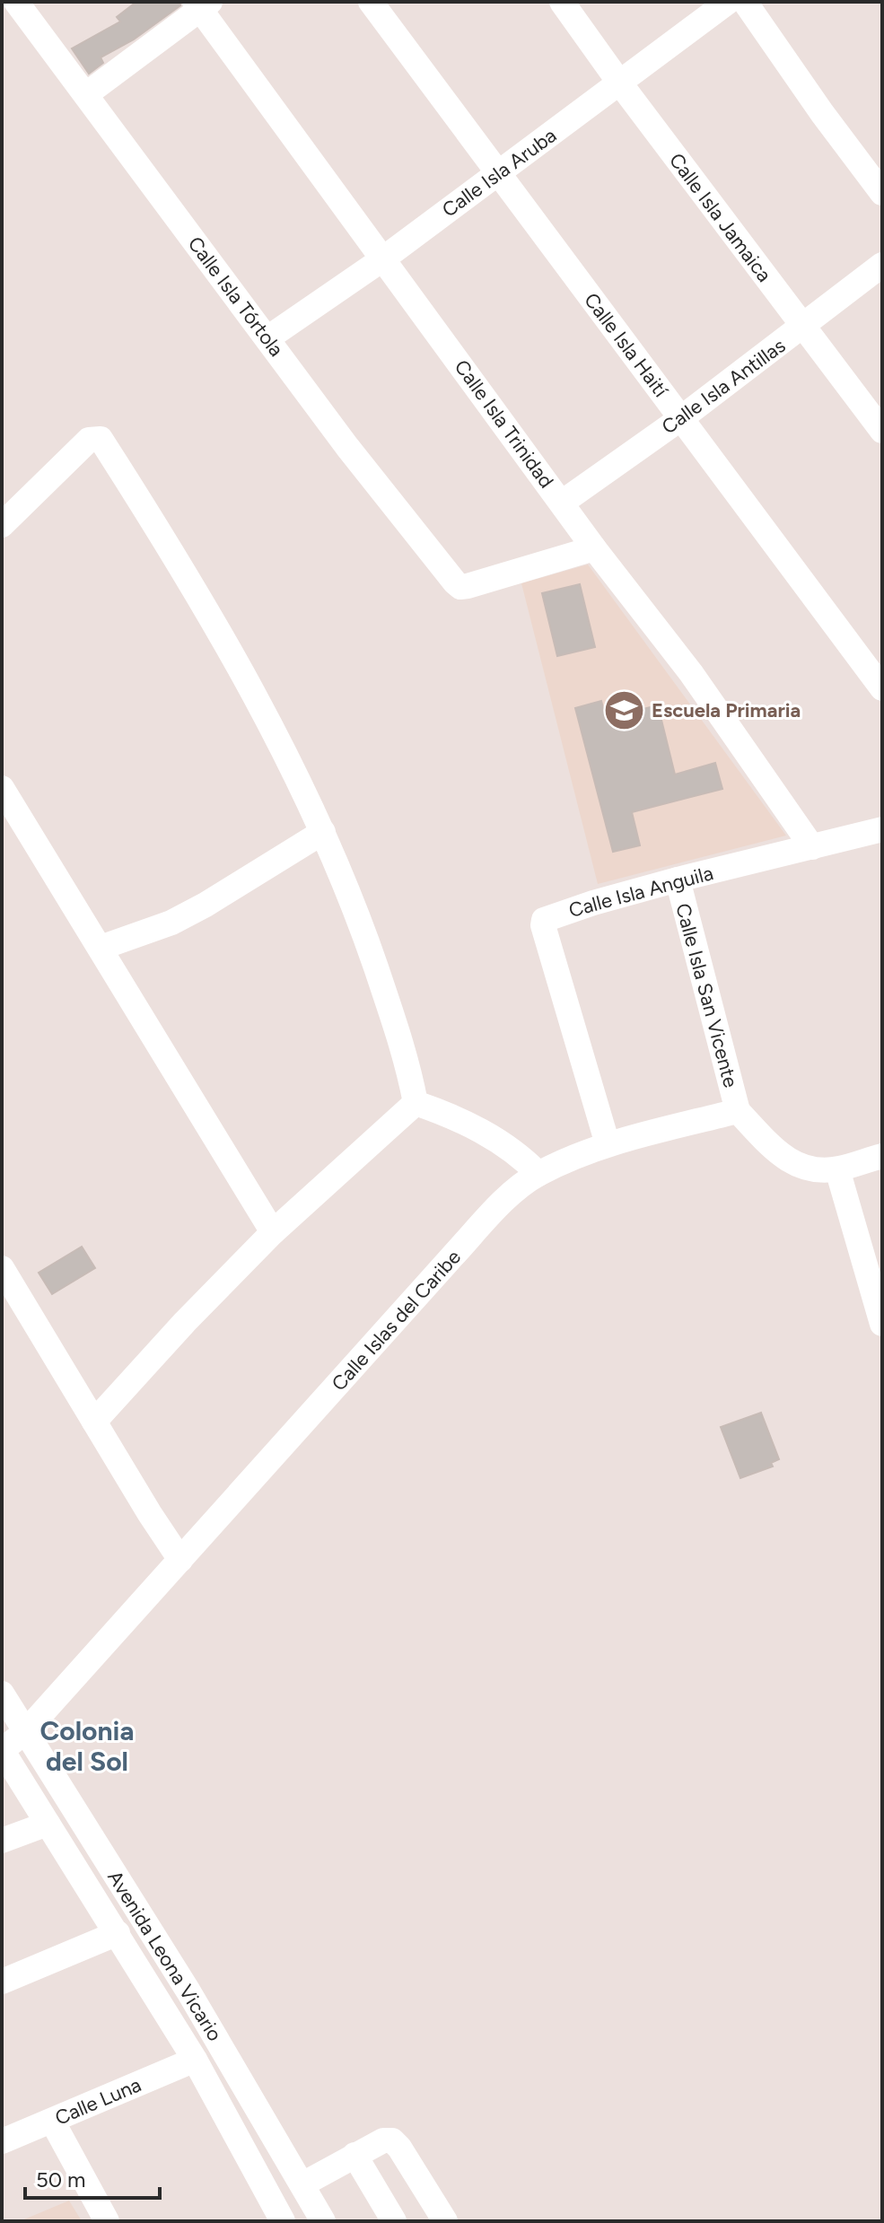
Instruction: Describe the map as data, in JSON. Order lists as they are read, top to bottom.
{
  "streets": {
    "street": [
      "Calle Isla Aruba",
      "Calle Isla Jamaica",
      "Calle Isla Tórtola",
      "Calle Isla Haití",
      "Calle Isla Antillas",
      "Calle Isla Trinidad",
      "Calle Isla Anguila",
      "Calle Isla San Vicente",
      "Calle Islas del Caribe",
      "Avenida Leona Vicario",
      "Calle Luna"
    ]
  },
  "crossings": [
    ["Calle Isla Aruba", "Calle Isla Jamaica"],
    ["Calle Isla Aruba", "Calle Isla Tórtola"],
    ["Calle Isla Aruba", "Calle Isla Haití"],
    ["Calle Isla Aruba", "Calle Isla Trinidad"],
    ["Calle Isla Jamaica", "Calle Isla Antillas"],
    ["Calle Isla Tórtola", "Calle Isla Trinidad"],
    ["Calle Isla Haití", "Calle Isla Antillas"],
    ["Calle Isla Antillas", "Calle Isla Trinidad"],
    ["Calle Isla Trinidad", "Calle Isla Anguila"],
    ["Calle Isla Anguila", "Calle Isla San Vicente"],
    ["Calle Isla Anguila", "Calle Islas del Caribe"],
    ["Calle Isla San Vicente", "Calle Islas del Caribe"],
    ["Calle Islas del Caribe", "Avenida Leona Vicario"],
    ["Avenida Leona Vicario", "Calle Luna"]
  ],
  "districts": ["Colonia del Sol"],
  "places": {
    "school or university": ["Escuela Primaria"]
  },
  "scale_bar": "50 m"
}
